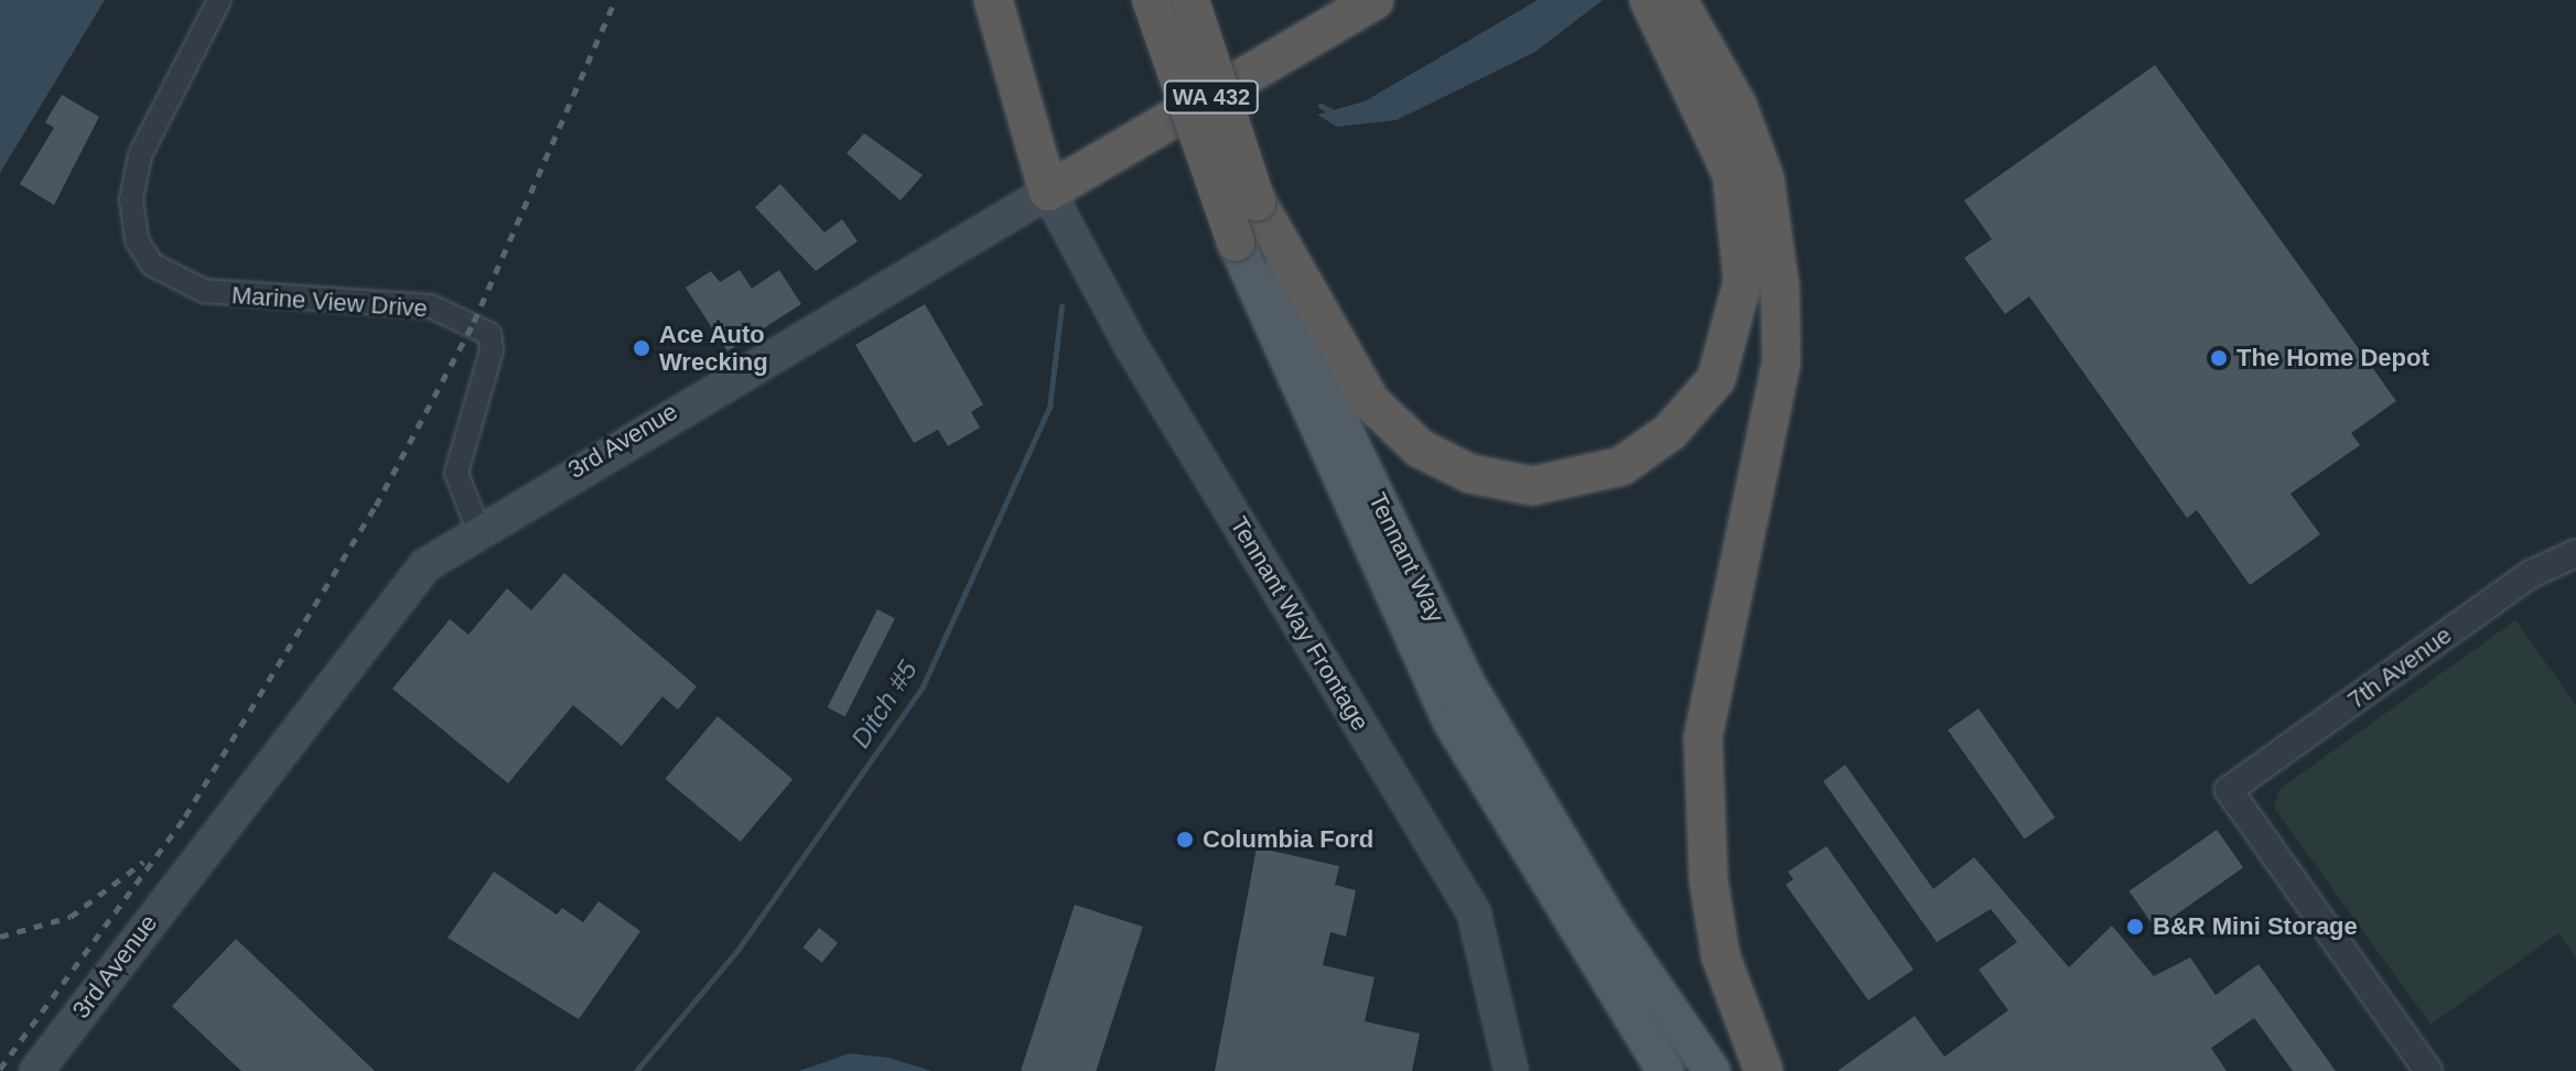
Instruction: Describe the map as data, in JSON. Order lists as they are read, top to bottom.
{
  "streets": {
    "highway": ["WA 432", "3rd Avenue", "Tennant Way"],
    "main road": ["Tennant Way Frontage"],
    "street": ["Marine View Drive", "7th Avenue"]
  },
  "crossings": [
    ["Marine View Drive", "3rd Avenue"],
    ["3rd Avenue", "Tennant Way Frontage"]
  ],
  "water": ["Ditch #5"],
  "places": [
    "Ace Auto Wrecking",
    "The Home Depot",
    "Columbia Ford",
    "B&R Mini Storage"
  ]
}
